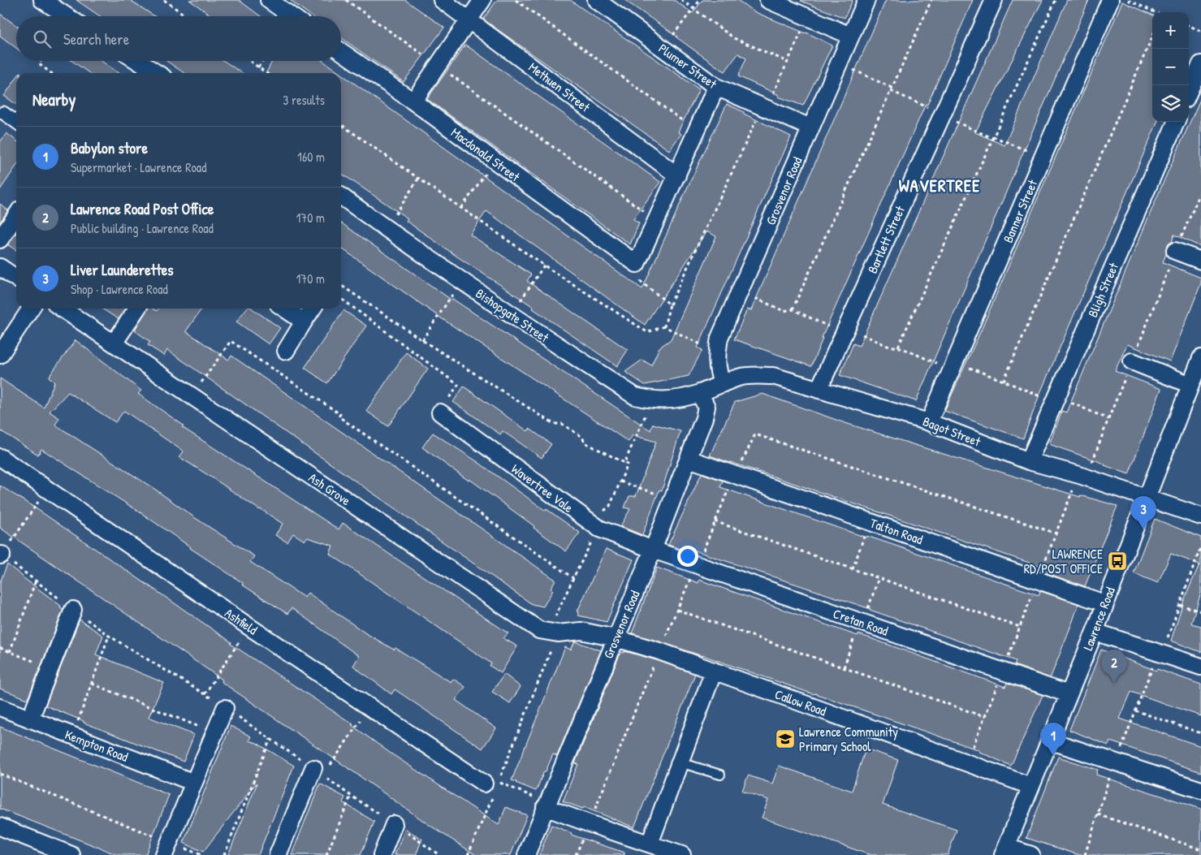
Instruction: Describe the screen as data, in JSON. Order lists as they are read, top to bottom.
{
  "streets": {
    "street": [
      "Plumer Street",
      "Methuen Street",
      "Macdonald Street",
      "Grosvenor Road",
      "Banner Street",
      "Bartlett Street",
      "Bligh Street",
      "Bishopgate Street",
      "Bagot Street",
      "Wavertree Vale",
      "Ash Grove",
      "Talton Road",
      "Lawrence Road",
      "Ashfield",
      "Cretan Road",
      "Callow Road",
      "Kempton Road"
    ]
  },
  "crossings": [
    ["Plumer Street", "Grosvenor Road"],
    ["Grosvenor Road", "Bishopgate Street"],
    ["Grosvenor Road", "Bagot Street"],
    ["Grosvenor Road", "Wavertree Vale"],
    ["Grosvenor Road", "Ash Grove"],
    ["Grosvenor Road", "Talton Road"],
    ["Grosvenor Road", "Cretan Road"],
    ["Grosvenor Road", "Callow Road"],
    ["Banner Street", "Bagot Street"],
    ["Bartlett Street", "Bagot Street"],
    ["Bligh Street", "Bagot Street"],
    ["Bishopgate Street", "Bagot Street"],
    ["Bagot Street", "Lawrence Road"],
    ["Wavertree Vale", "Cretan Road"],
    ["Ash Grove", "Callow Road"],
    ["Talton Road", "Lawrence Road"],
    ["Lawrence Road", "Cretan Road"],
    ["Lawrence Road", "Callow Road"]
  ],
  "districts": ["WAVERTREE"],
  "places": {
    "bus stop": ["LAWRENCE RD/POST OFFICE"],
    "school or university": ["Lawrence Community Primary School"]
  },
  "page": {
    "map_buttons": ["+", "−"],
    "search": "Search here",
    "heading": ["Nearby", "3 results"],
    "list": [
      {
        "mark": "1",
        "name": "Babylon store",
        "note": "Supermarket · Lawrence Road",
        "value": "160 m"
      },
      {
        "mark": "2",
        "name": "Lawrence Road Post Office",
        "note": "Public building · Lawrence Road",
        "value": "170 m"
      },
      {
        "mark": "3",
        "name": "Liver Launderettes",
        "note": "Shop · Lawrence Road",
        "value": "170 m"
      }
    ],
    "pins": ["3", "2", "1"]
  }
}
